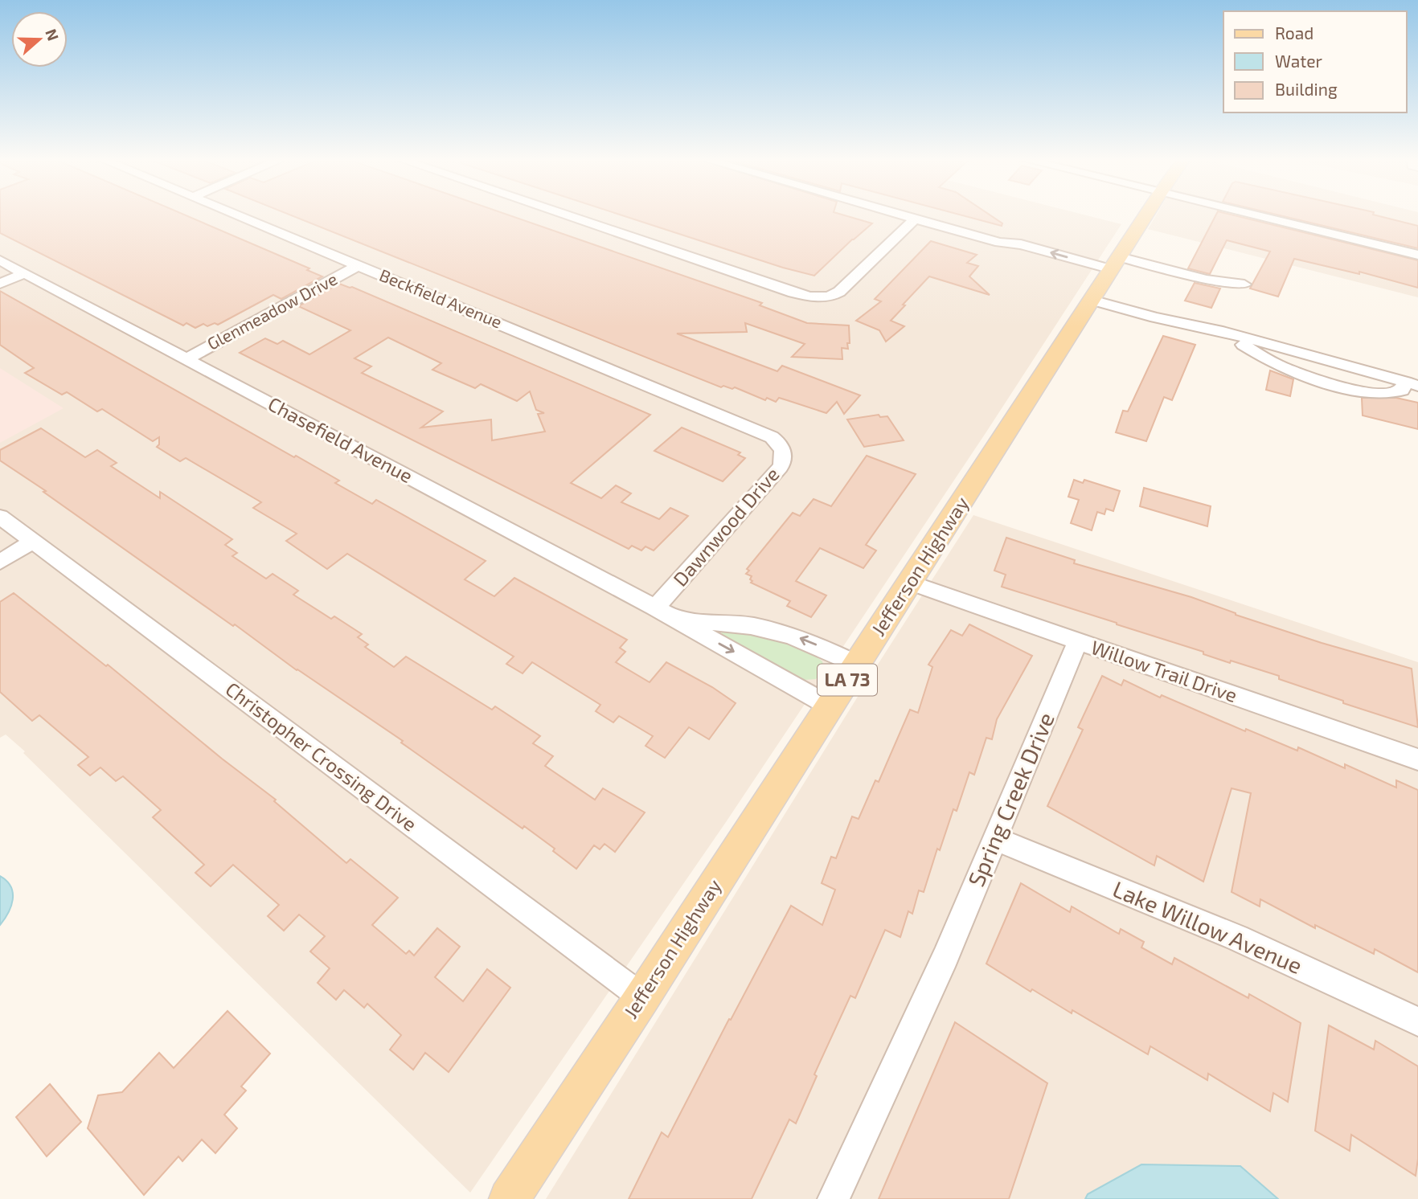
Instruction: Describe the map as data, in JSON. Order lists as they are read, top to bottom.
{
  "streets": {
    "main road": ["Jefferson Highway", "LA 73"],
    "street": [
      "Beckfield Avenue",
      "Glenmeadow Drive",
      "Chasefield Avenue",
      "Dawnwood Drive",
      "Willow Trail Drive",
      "Christopher Crossing Drive",
      "Spring Creek Drive",
      "Lake Willow Avenue"
    ]
  },
  "crossings": [
    ["Beckfield Avenue", "Glenmeadow Drive"],
    ["Beckfield Avenue", "Dawnwood Drive"],
    ["Glenmeadow Drive", "Chasefield Avenue"],
    ["Chasefield Avenue", "Dawnwood Drive"],
    ["Chasefield Avenue", "Jefferson Highway"],
    ["Jefferson Highway", "Willow Trail Drive"],
    ["Jefferson Highway", "Christopher Crossing Drive"],
    ["Willow Trail Drive", "Spring Creek Drive"],
    ["Spring Creek Drive", "Lake Willow Avenue"]
  ],
  "legend": ["Road", "Water", "Building"],
  "north": "right"
}
